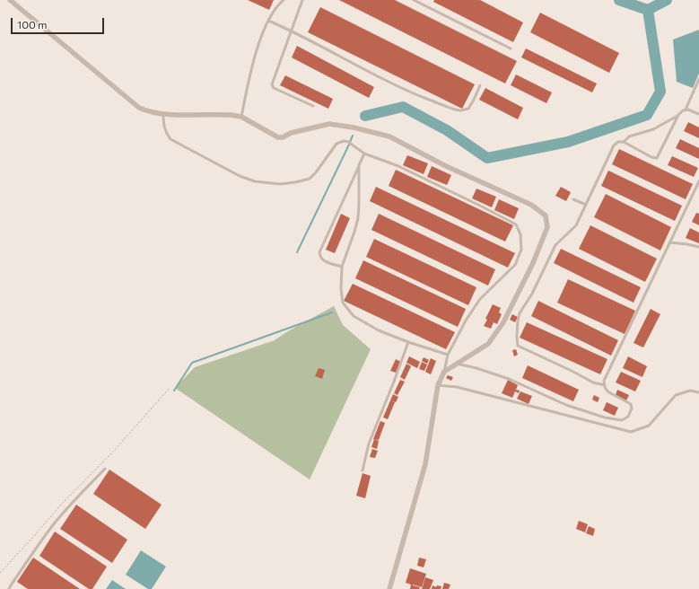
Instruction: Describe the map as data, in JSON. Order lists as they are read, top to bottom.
{
  "scale_bar": "100 m"
}
